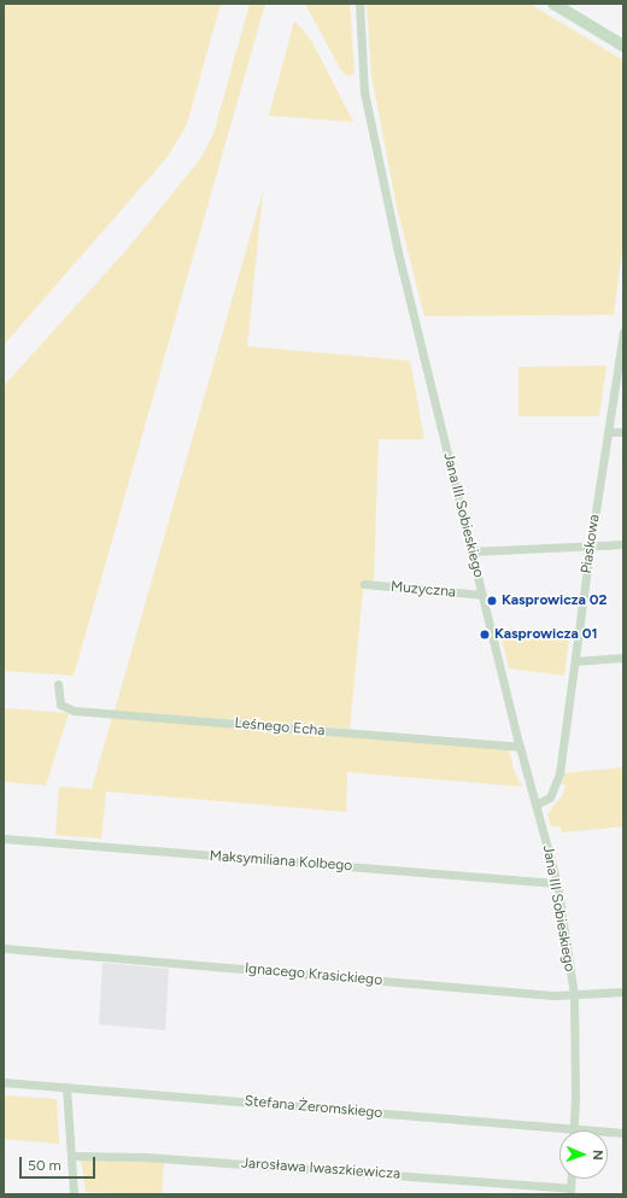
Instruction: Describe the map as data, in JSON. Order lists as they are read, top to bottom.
{
  "streets": {
    "street": [
      "Jana III Sobieskiego",
      "Piaskowa",
      "Muzyczna",
      "Leśnego Echa",
      "Maksymiliana Kolbego",
      "Ignacego Krasickiego",
      "Stefana Żeromskiego",
      "Jarosława Iwaszkiewicza"
    ]
  },
  "crossings": [
    ["Jana III Sobieskiego", "Piaskowa"],
    ["Jana III Sobieskiego", "Muzyczna"],
    ["Jana III Sobieskiego", "Leśnego Echa"],
    ["Jana III Sobieskiego", "Maksymiliana Kolbego"],
    ["Jana III Sobieskiego", "Ignacego Krasickiego"],
    ["Jana III Sobieskiego", "Stefana Żeromskiego"]
  ],
  "places": ["Kasprowicza 02", "Kasprowicza 01"],
  "scale_bar": "50 m",
  "north": "right"
}
